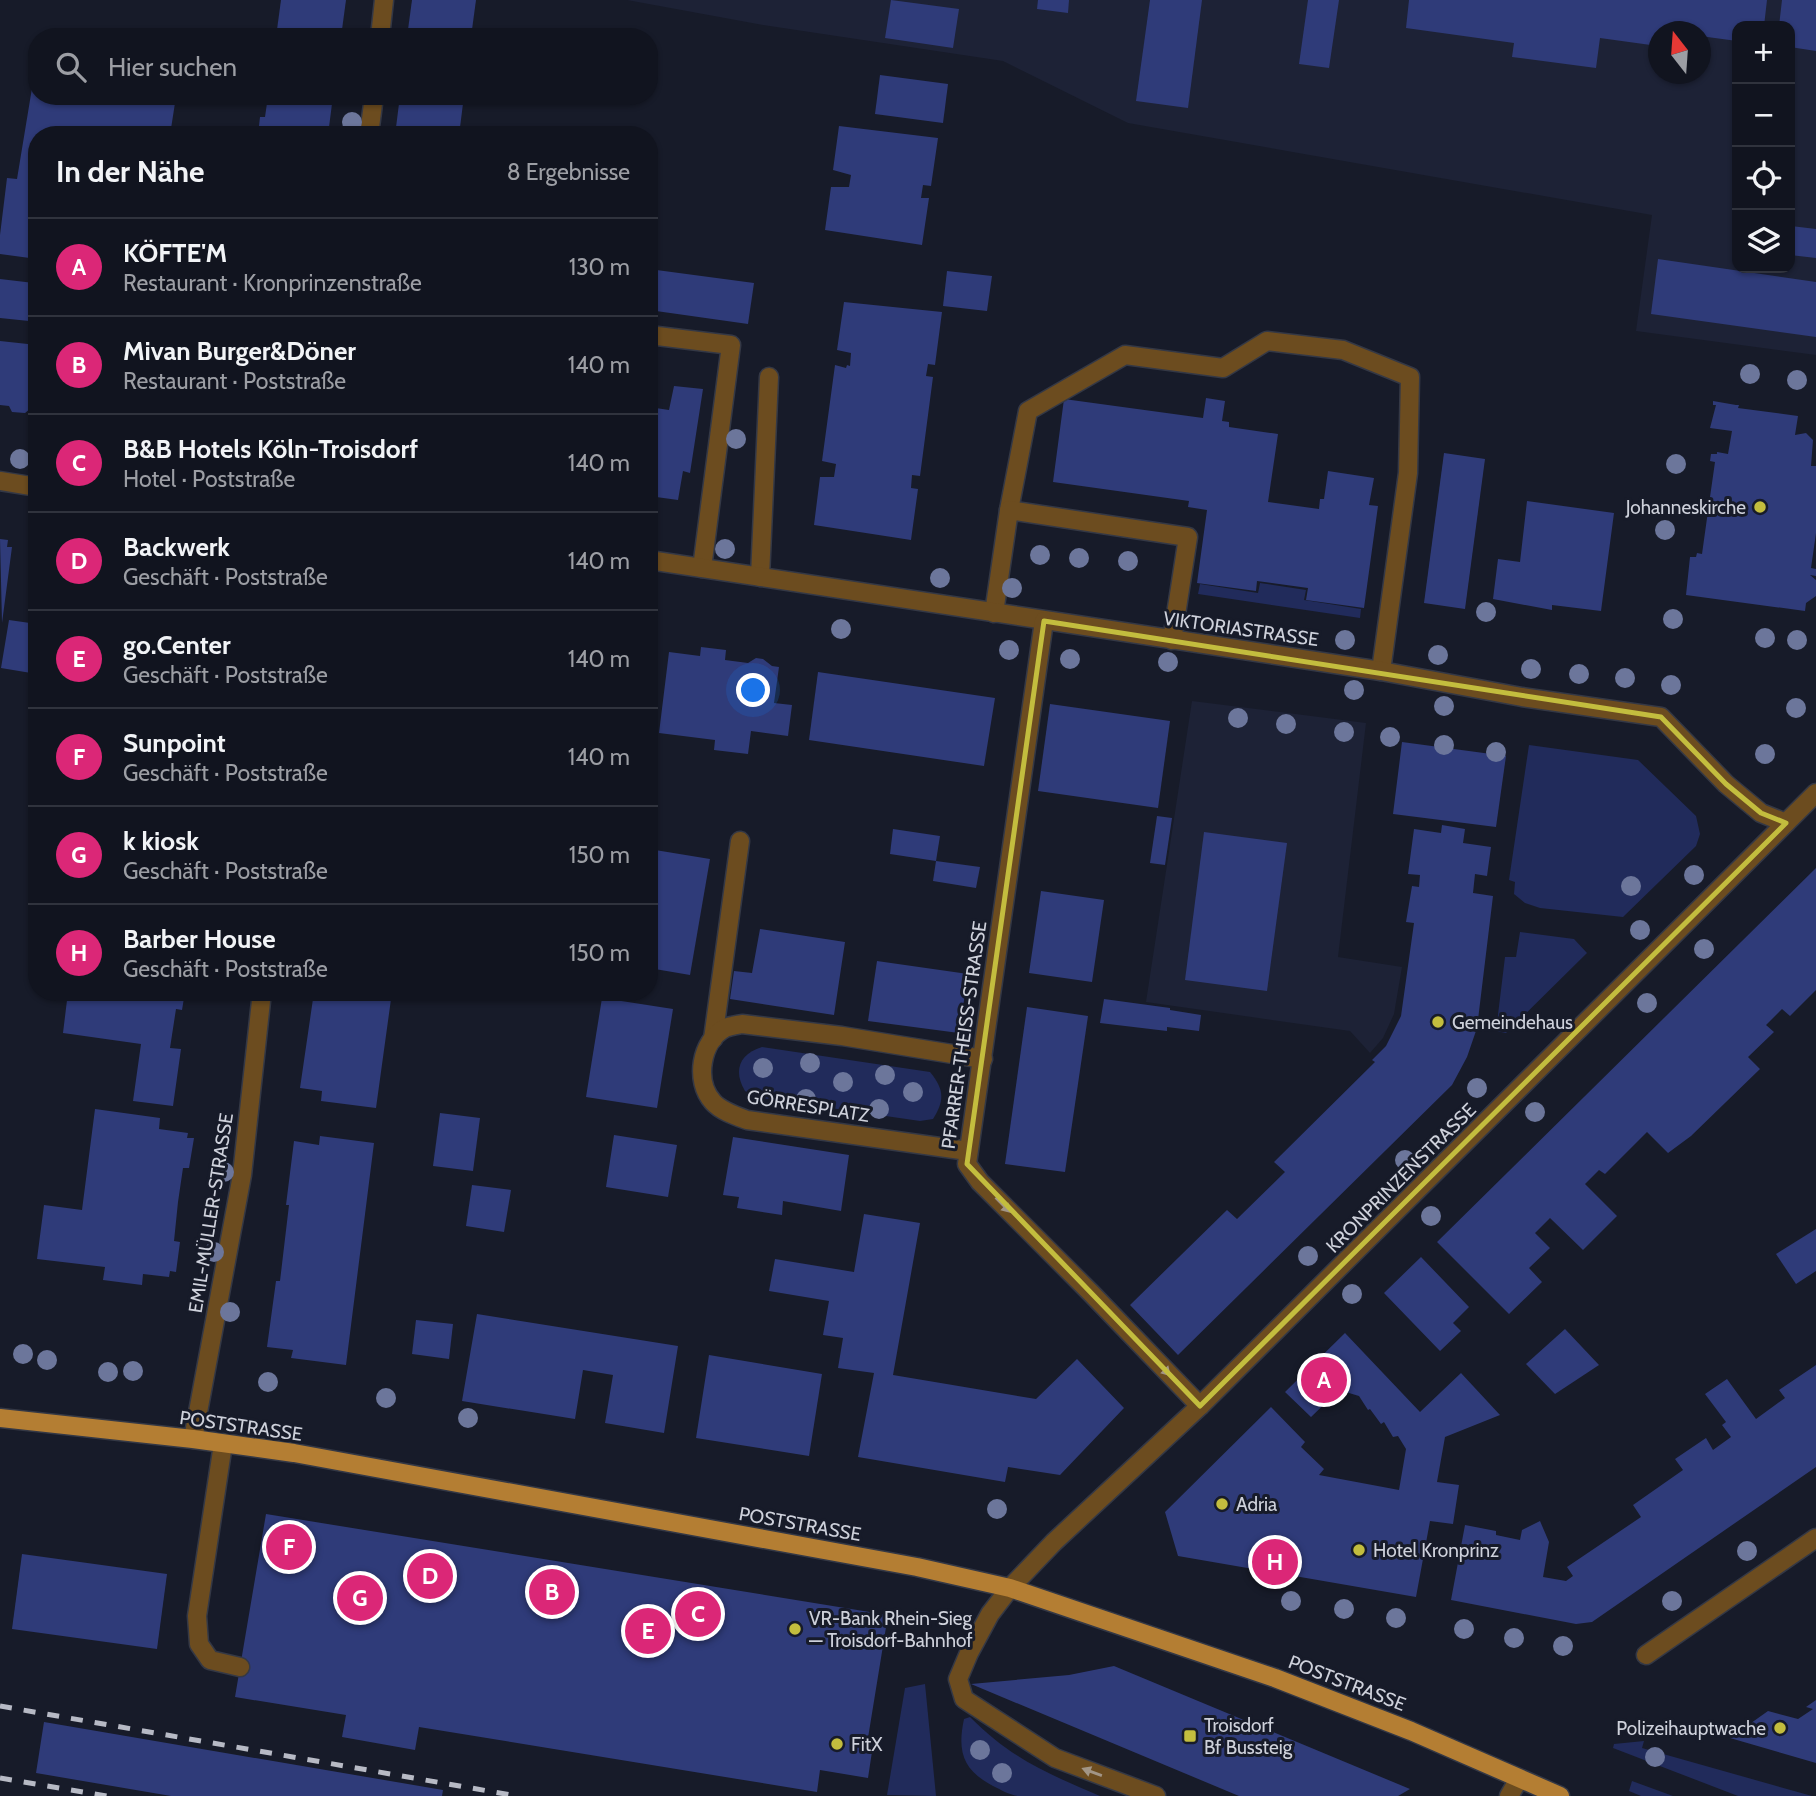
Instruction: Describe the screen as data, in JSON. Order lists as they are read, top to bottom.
{
  "streets": {
    "main road": ["POSTSTRASSE"],
    "street": [
      "VIKTORIASTRASSE",
      "PFARRER-THEISS-STRASSE",
      "GÖRRESPLATZ",
      "KRONPRINZENSTRASSE",
      "EMIL-MÜLLER-STRASSE"
    ]
  },
  "crossings": [
    ["VIKTORIASTRASSE", "PFARRER-THEISS-STRASSE"],
    ["VIKTORIASTRASSE", "KRONPRINZENSTRASSE"],
    ["PFARRER-THEISS-STRASSE", "GÖRRESPLATZ"],
    ["PFARRER-THEISS-STRASSE", "KRONPRINZENSTRASSE"],
    ["KRONPRINZENSTRASSE", "POSTSTRASSE"],
    ["EMIL-MÜLLER-STRASSE", "POSTSTRASSE"]
  ],
  "one_way": ["PFARRER-THEISS-STRASSE"],
  "places": {
    "other": [
      "Johanneskirche",
      "Gemeindehaus",
      "Adria",
      "Hotel Kronprinz",
      "VR-Bank Rhein-Sieg — Troisdorf-Bahnhof",
      "Polizeihauptwache",
      "FitX"
    ],
    "transit": ["Troisdorf Bf Bussteig"]
  },
  "north": "top",
  "page": {
    "map_buttons": ["+", "−"],
    "search": "Hier suchen",
    "heading": ["In der Nähe", "8 Ergebnisse"],
    "list": [
      {
        "mark": "A",
        "name": "KÖFTE'M",
        "note": "Restaurant · Kronprinzenstraße",
        "value": "130 m"
      },
      {
        "mark": "B",
        "name": "Mivan Burger&Döner",
        "note": "Restaurant · Poststraße",
        "value": "140 m"
      },
      {
        "mark": "C",
        "name": "B&B Hotels Köln-Troisdorf",
        "note": "Hotel · Poststraße",
        "value": "140 m"
      },
      {
        "mark": "D",
        "name": "Backwerk",
        "note": "Geschäft · Poststraße",
        "value": "140 m"
      },
      {
        "mark": "E",
        "name": "go.Center",
        "note": "Geschäft · Poststraße",
        "value": "140 m"
      },
      {
        "mark": "F",
        "name": "Sunpoint",
        "note": "Geschäft · Poststraße",
        "value": "140 m"
      },
      {
        "mark": "G",
        "name": "k kiosk",
        "note": "Geschäft · Poststraße",
        "value": "150 m"
      },
      {
        "mark": "H",
        "name": "Barber House",
        "note": "Geschäft · Poststraße",
        "value": "150 m"
      }
    ],
    "pins": [
      "A",
      "F",
      "H",
      "D",
      "B",
      "G",
      "C",
      "E"
    ]
  }
}
